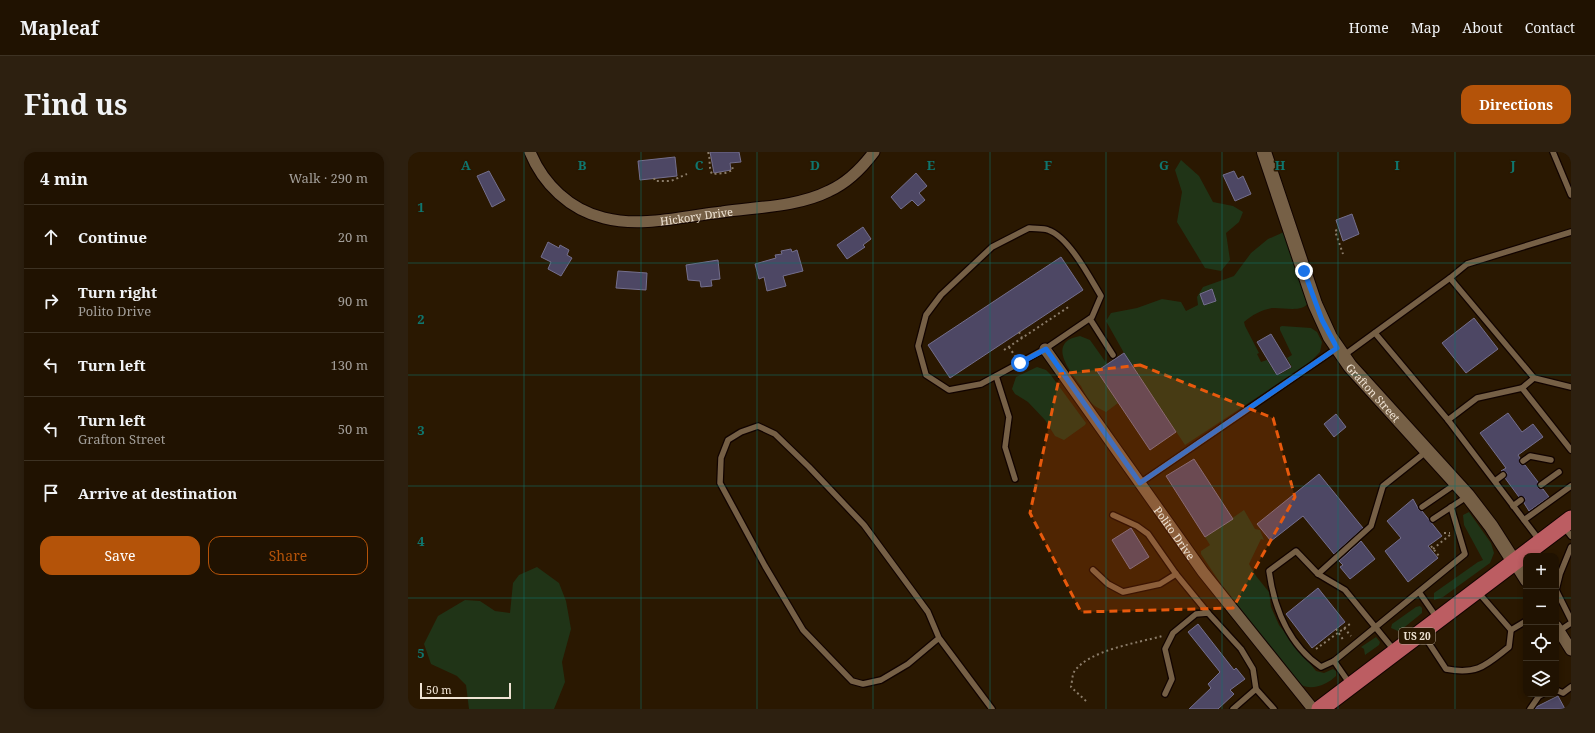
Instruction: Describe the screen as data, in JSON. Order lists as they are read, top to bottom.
{
  "streets": {
    "main road": ["US 20"],
    "street": ["Hickory Drive", "Grafton Street", "Polito Drive"]
  },
  "crossings": [
    ["Grafton Street", "US 20"]
  ],
  "scale_bar": "50 m",
  "page": {
    "header": "Mapleaf",
    "nav": [
      "Home",
      "Map",
      "About",
      "Contact"
    ],
    "title": "Find us",
    "buttons": [
      "Directions",
      ["Save", "Share"]
    ],
    "heading": ["4 min", "Walk · 290 m"],
    "list": [
      ["Continue", "20 m"],
      ["Turn right", "Polito Drive", "90 m"],
      ["Turn left", "130 m"],
      ["Turn left", "Grafton Street", "50 m"],
      "Arrive at destination"
    ],
    "map_buttons": ["+", "−"],
    "scale": "50 m"
  },
  "grid": {
    "columns": [
      "A",
      "B",
      "C",
      "D",
      "E",
      "F",
      "G",
      "H",
      "I",
      "J"
    ],
    "rows": [
      "1",
      "2",
      "3",
      "4",
      "5"
    ]
  }
}
